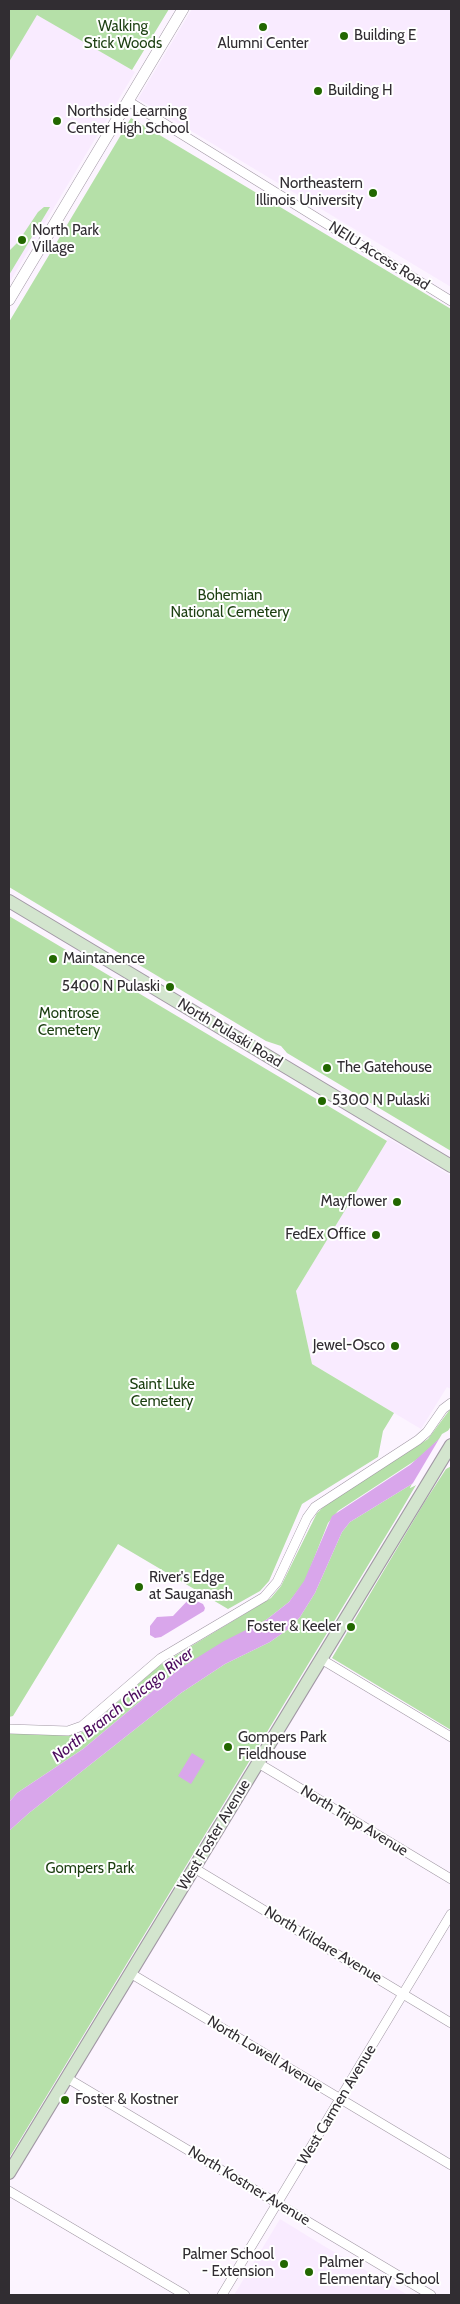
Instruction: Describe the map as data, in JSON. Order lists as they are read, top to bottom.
{
  "streets": {
    "main road": ["North Pulaski Road", "West Foster Avenue"],
    "street": [
      "NEIU Access Road",
      "North Tripp Avenue",
      "North Kildare Avenue",
      "North Lowell Avenue",
      "West Carmen Avenue",
      "North Kostner Avenue"
    ]
  },
  "crossings": [
    ["North Tripp Avenue", "West Foster Avenue"],
    ["West Foster Avenue", "North Kildare Avenue"],
    ["West Foster Avenue", "North Lowell Avenue"],
    ["West Foster Avenue", "North Kostner Avenue"],
    ["North Kildare Avenue", "West Carmen Avenue"],
    ["North Lowell Avenue", "West Carmen Avenue"],
    ["West Carmen Avenue", "North Kostner Avenue"]
  ],
  "water": ["North Branch Chicago River"],
  "parks": [
    "Walking Stick Woods",
    "Bohemian National Cemetery",
    "Montrose Cemetery",
    "Saint Luke Cemetery",
    "Gompers Park"
  ],
  "places": [
    "Alumni Center",
    "Building E",
    "Building H",
    "Northside Learning Center High School",
    "Northeastern Illinois University",
    "North Park Village",
    "Maintanence",
    "5400 N Pulaski",
    "The Gatehouse",
    "5300 N Pulaski",
    "Mayflower",
    "FedEx Office",
    "Jewel-Osco",
    "River's Edge at Sauganash",
    "Foster & Keeler",
    "Gompers Park Fieldhouse",
    "Foster & Kostner",
    "Palmer School - Extension",
    "Palmer Elementary School"
  ]
}
